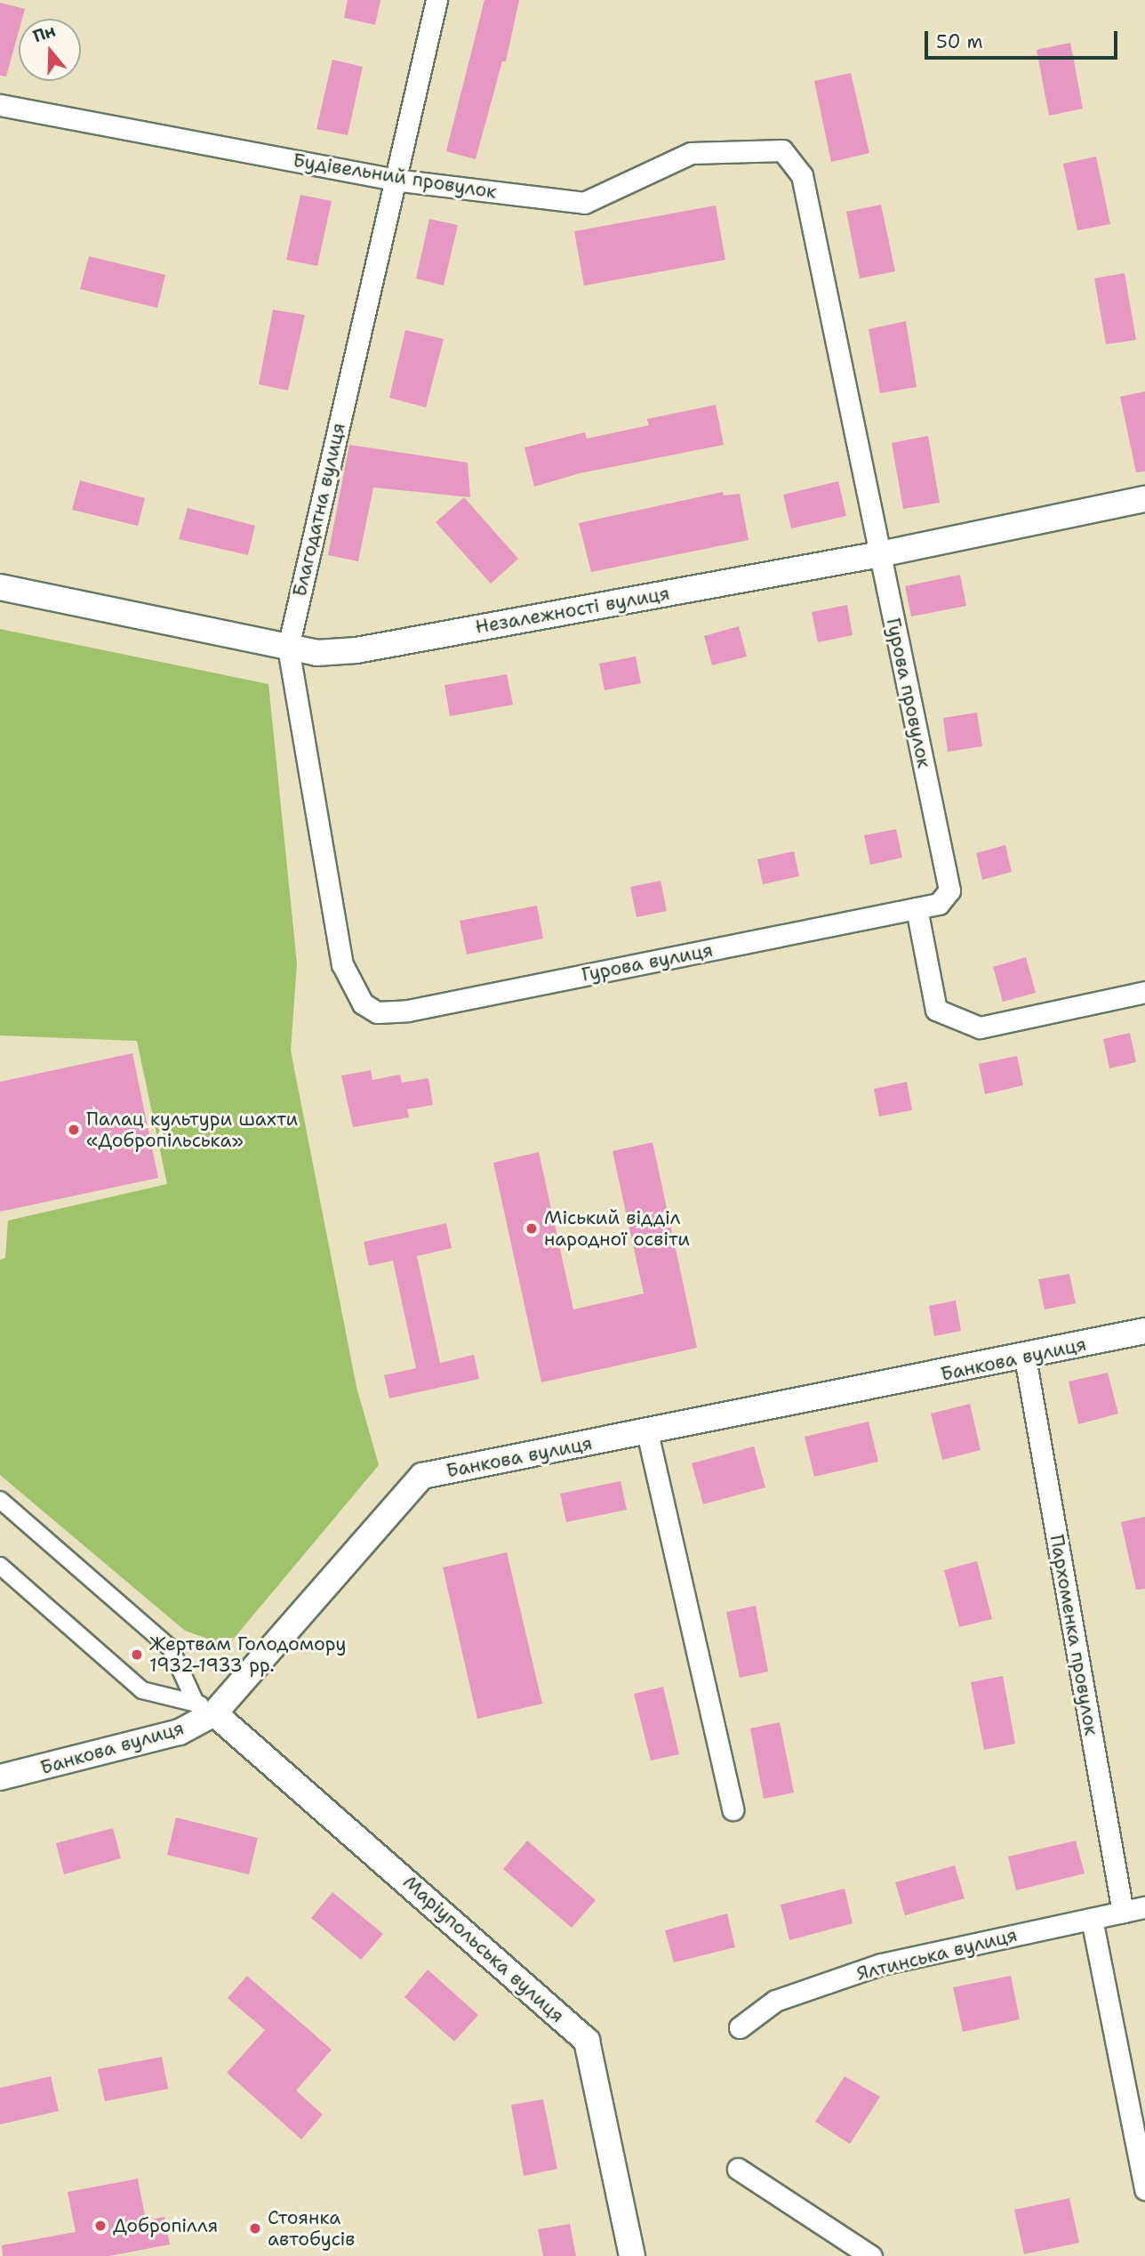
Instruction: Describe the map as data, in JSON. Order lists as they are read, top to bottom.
{
  "streets": {
    "street": [
      "Будівельний провулок",
      "Благодатна вулиця",
      "Незалежності вулиця",
      "Гурова провулок",
      "Гурова вулиця",
      "Банкова вулиця",
      "Пархоменка провулок",
      "Маріупольська вулиця",
      "Ялтинська вулиця"
    ]
  },
  "crossings": [
    ["Будівельний провулок", "Благодатна вулиця"],
    ["Будівельний провулок", "Гурова провулок"],
    ["Благодатна вулиця", "Незалежності вулиця"],
    ["Благодатна вулиця", "Гурова вулиця"],
    ["Незалежності вулиця", "Гурова провулок"],
    ["Гурова провулок", "Гурова вулиця"],
    ["Банкова вулиця", "Пархоменка провулок"],
    ["Банкова вулиця", "Маріупольська вулиця"],
    ["Пархоменка провулок", "Ялтинська вулиця"]
  ],
  "places": [
    "Палац культури шахти «Добропільська»",
    "Міський відділ народної освіти",
    "Жертвам Голодомору 1932-1933 рр.",
    "Добропілля",
    "Стоянка автобусів"
  ],
  "scale_bar": "50 m",
  "north": "top"
}
